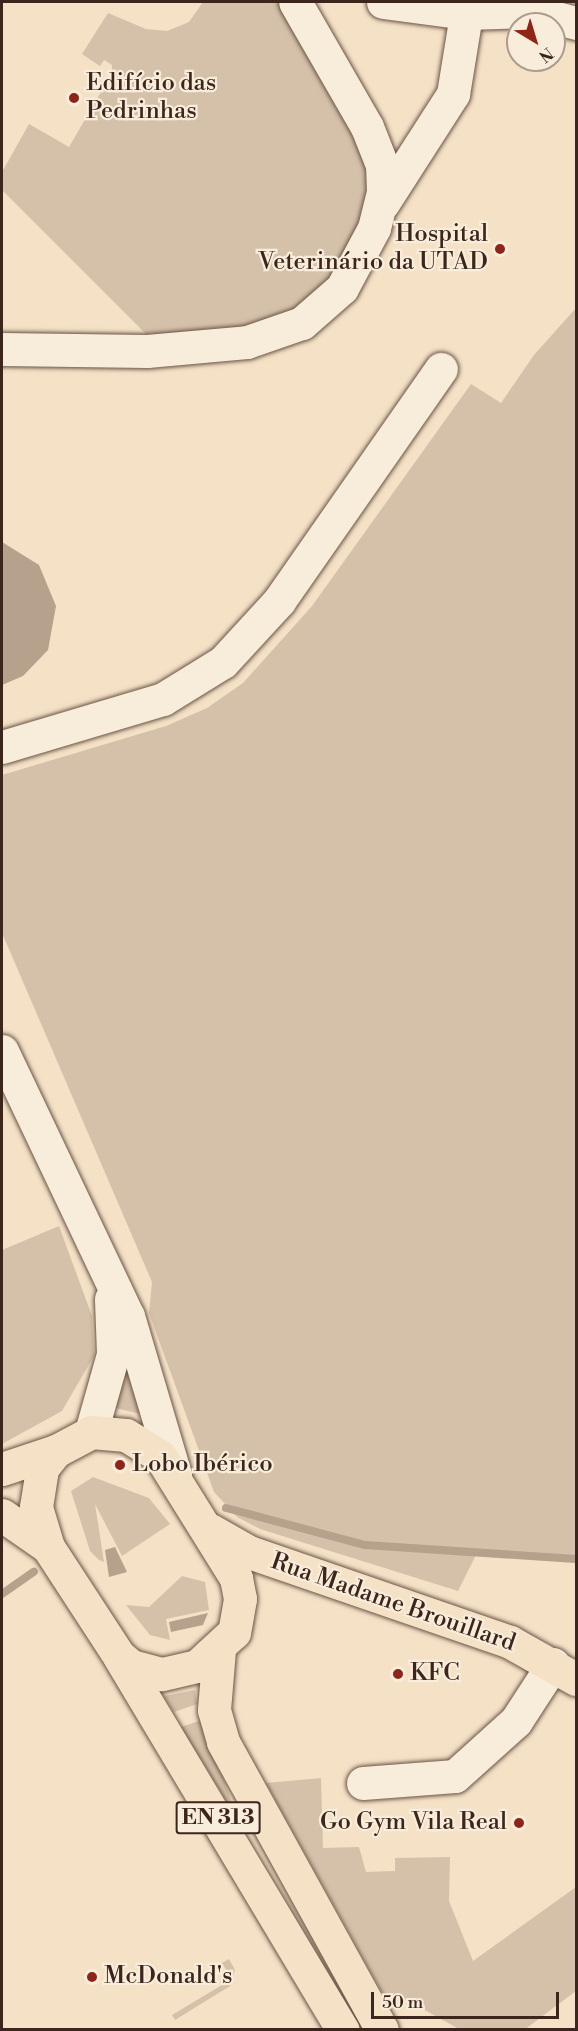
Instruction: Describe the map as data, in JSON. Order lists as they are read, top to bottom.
{
  "streets": {
    "main road": ["Rua Madame Brouillard", "EN 313"]
  },
  "crossings": [
    ["Rua Madame Brouillard", "EN 313"]
  ],
  "places": [
    "Edifício das Pedrinhas",
    "Hospital Veterinário da UTAD",
    "Lobo Ibérico",
    "KFC",
    "Go Gym Vila Real",
    "McDonald's"
  ],
  "scale_bar": "50 m",
  "north": "bottom right"
}
